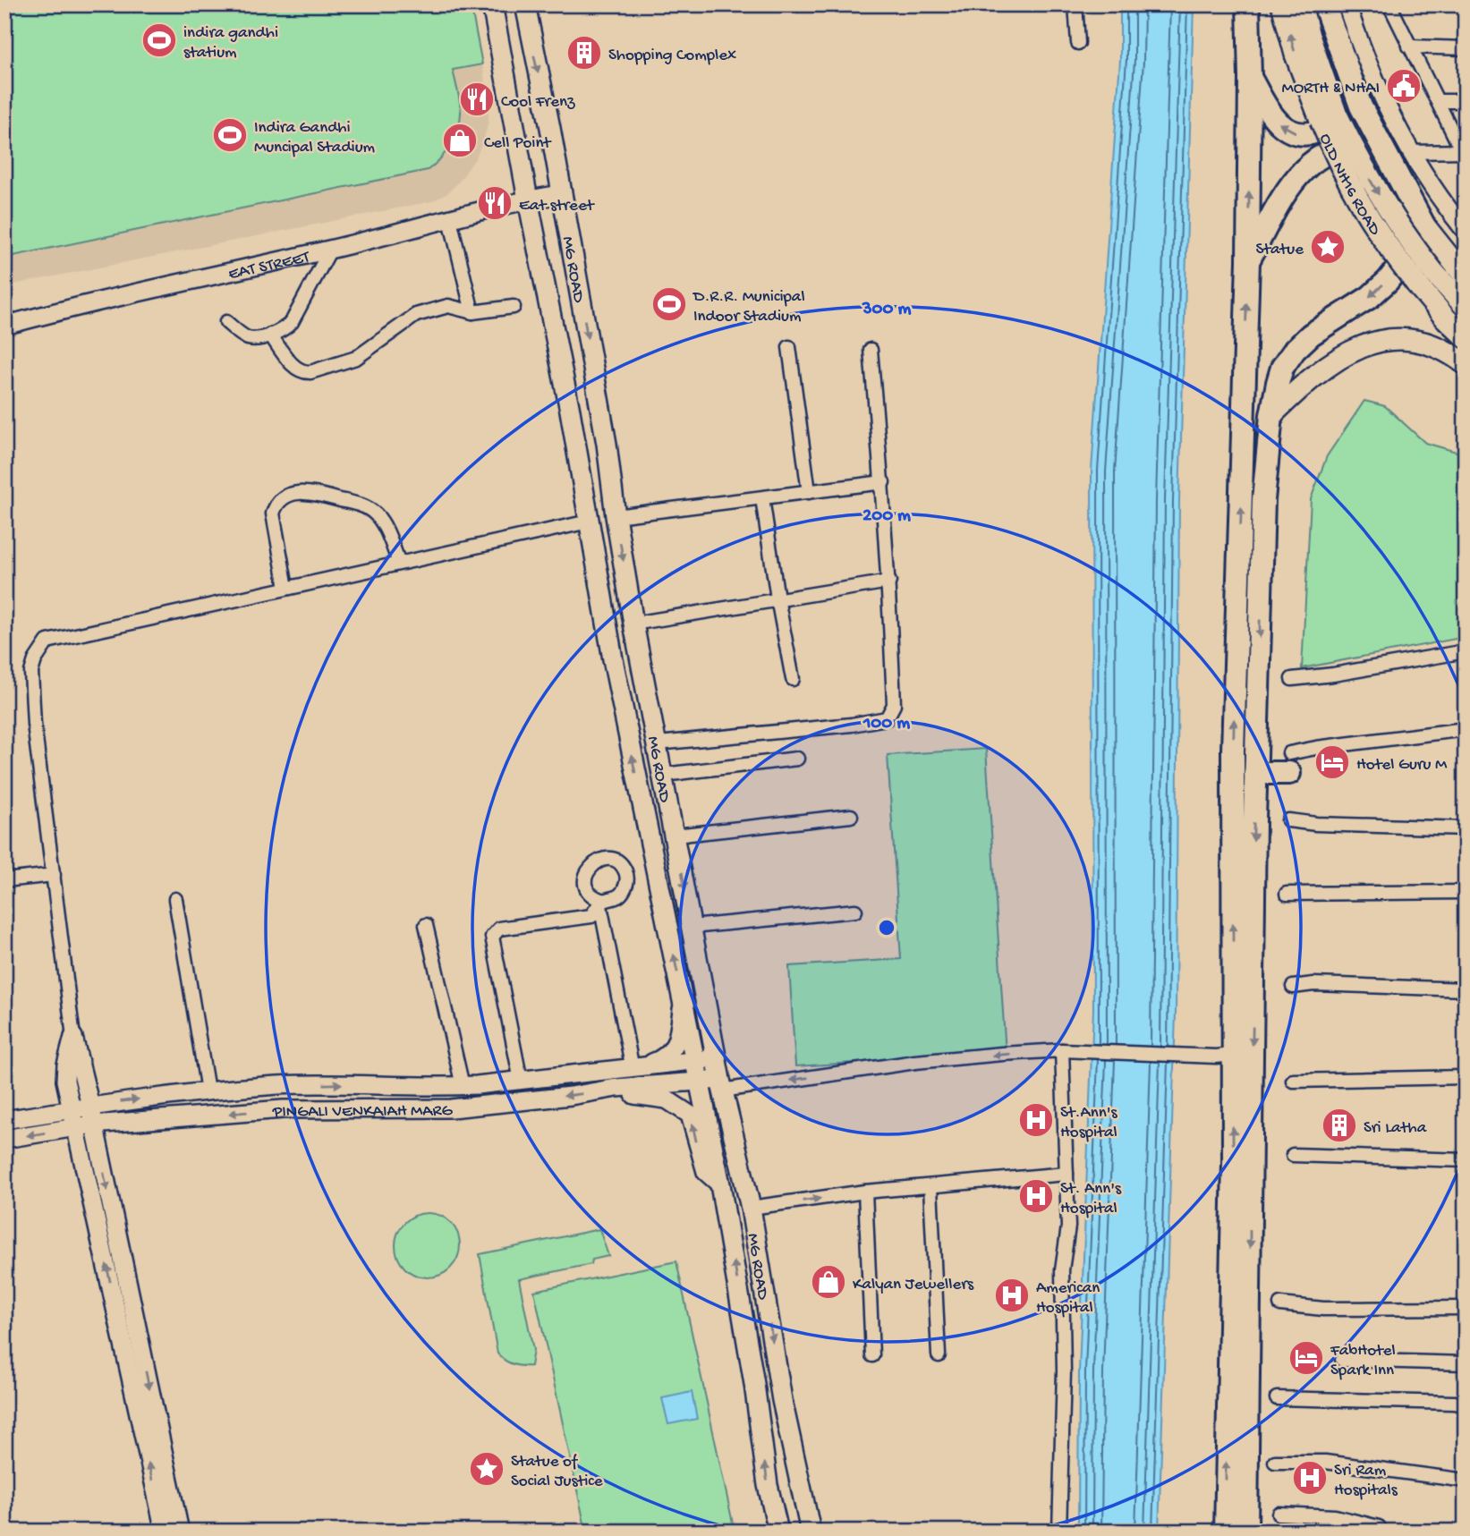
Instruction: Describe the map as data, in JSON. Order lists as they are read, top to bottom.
{
  "streets": {
    "main road": ["OLD NH16 ROAD", "MG ROAD"],
    "street": ["EAT STREET", "PINGALI VENKAIAH MARG"]
  },
  "crossings": [
    ["EAT STREET", "MG ROAD"],
    ["MG ROAD", "PINGALI VENKAIAH MARG"]
  ],
  "places": {
    "sports": ["indira gandhi statium", "Indira Gandhi Muncipal Stadium", "D.R.R. Municipal Indoor Stadium"],
    "building": ["Shopping Complex", "Sri Latha"],
    "public building": ["MORTH & NHAI"],
    "restaurant": ["Cool Frenz", "Eat street"],
    "shop": ["Cell Point", "Kalyan Jewellers"],
    "place": ["Statue", "Statue of Social Justice"],
    "hotel": ["Hotel Guru M", "FabHotel Spark Inn"],
    "hospital": [
      "St.Ann's Hospital",
      "St. Ann's Hospital",
      "American Hospital",
      "Sri Ram Hospitals"
    ]
  },
  "rings": ["300 m", "200 m", "100 m"]
}
